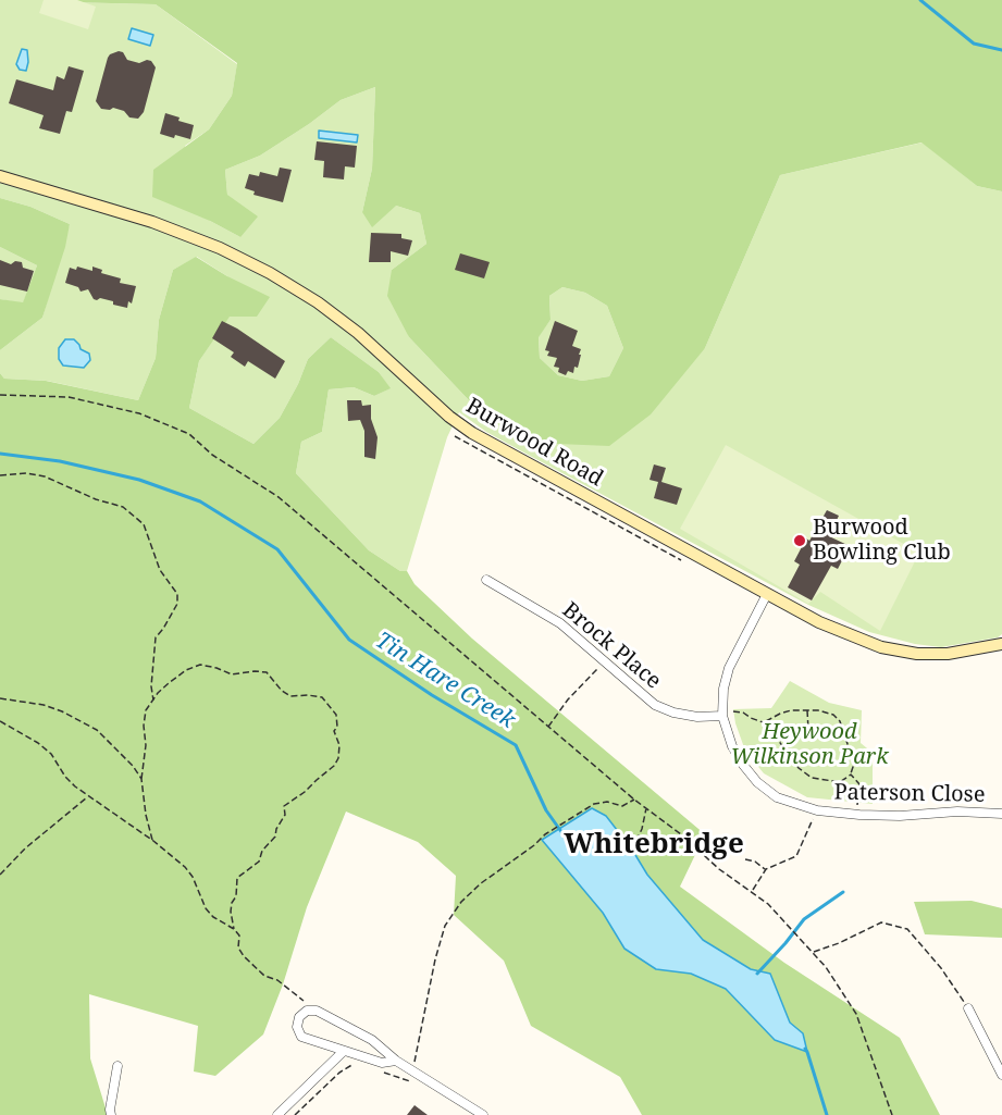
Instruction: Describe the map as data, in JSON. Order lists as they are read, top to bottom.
{
  "streets": {
    "main road": ["Burwood Road"],
    "street": ["Brock Place", "Paterson Close"]
  },
  "crossings": [
    ["Burwood Road", "Paterson Close"],
    ["Brock Place", "Paterson Close"]
  ],
  "districts": ["Whitebridge"],
  "water": ["Tin Hare Creek"],
  "parks": ["Heywood Wilkinson Park"],
  "places": ["Burwood Bowling Club"]
}
